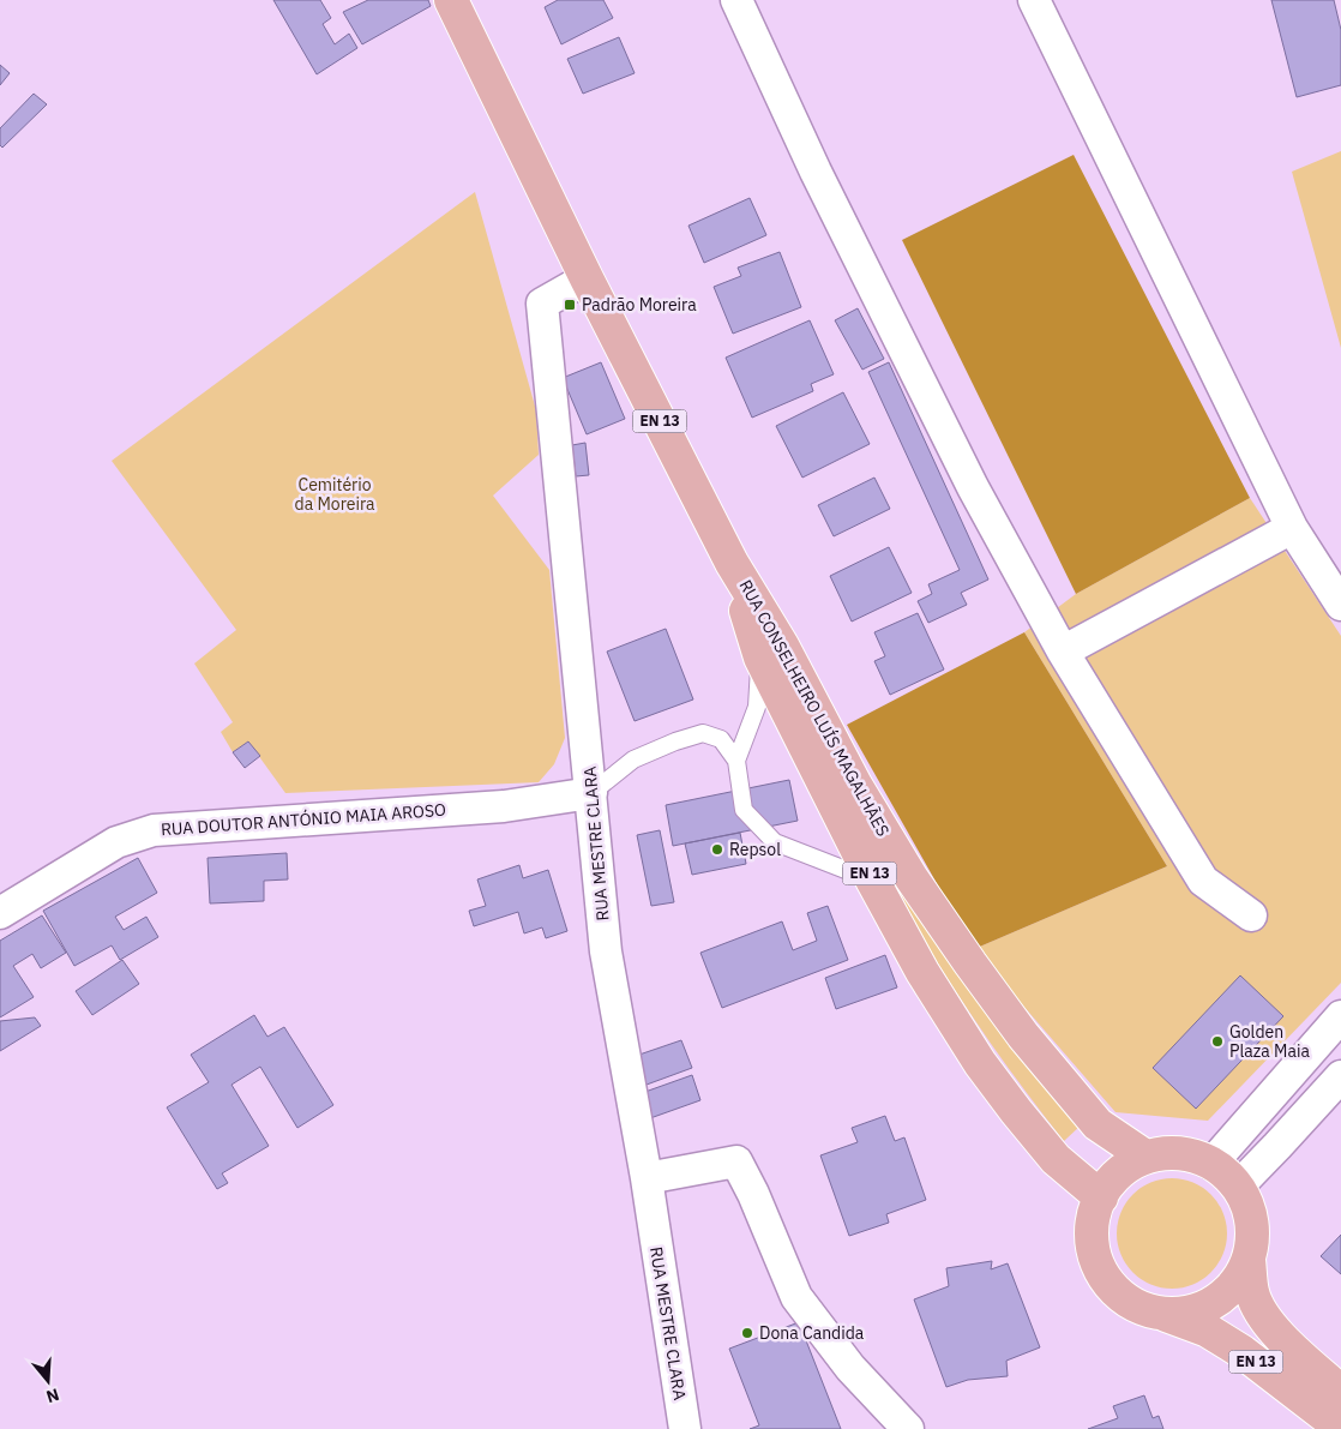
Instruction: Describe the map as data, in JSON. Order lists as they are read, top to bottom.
{
  "streets": {
    "main road": ["EN 13", "RUA CONSELHEIRO LUÍS MAGALHÃES"],
    "street": ["RUA DOUTOR ANTÓNIO MAIA AROSO", "RUA MESTRE CLARA"]
  },
  "crossings": [
    ["EN 13", "RUA CONSELHEIRO LUÍS MAGALHÃES"],
    ["RUA CONSELHEIRO LUÍS MAGALHÃES", "RUA MESTRE CLARA"],
    ["RUA DOUTOR ANTÓNIO MAIA AROSO", "RUA MESTRE CLARA"]
  ],
  "parks": ["Cemitério da Moreira"],
  "places": {
    "transit": ["Padrão Moreira"],
    "other": ["Repsol", "Golden Plaza Maia", "Dona Candida"]
  },
  "north": "bottom"
}
